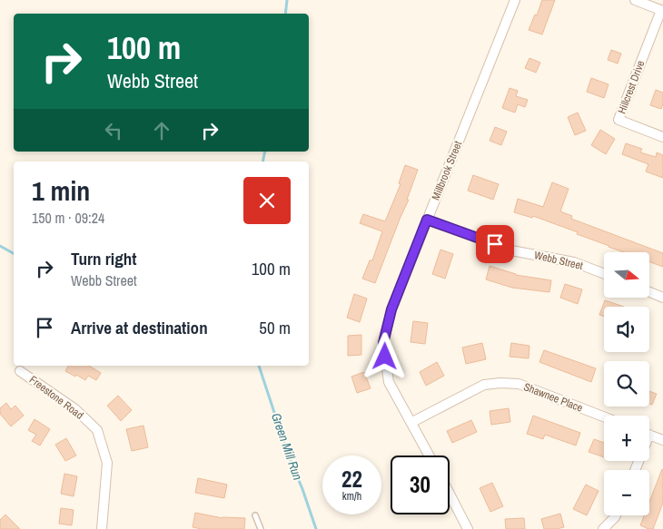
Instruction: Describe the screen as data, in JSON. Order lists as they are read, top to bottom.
{
  "streets": {
    "street": [
      "Hillcrest Drive",
      "Millbrook Street",
      "Webb Street",
      "Freestone Road",
      "Shawnee Place"
    ]
  },
  "crossings": [
    ["Millbrook Street", "Webb Street"],
    ["Millbrook Street", "Shawnee Place"]
  ],
  "water": ["Green Mill Run"],
  "north": "right",
  "page": {
    "turn": ["100 m", "Webb Street"],
    "heading": ["1 min", "150 m · 09:24"],
    "list": [
      {
        "name": "Turn right",
        "note": "Webb Street",
        "value": "100 m"
      },
      {
        "name": "Arrive at destination",
        "value": "50 m"
      }
    ],
    "map_buttons": ["+", "−"],
    "speed": "22 km/h",
    "limit": "30"
  }
}
